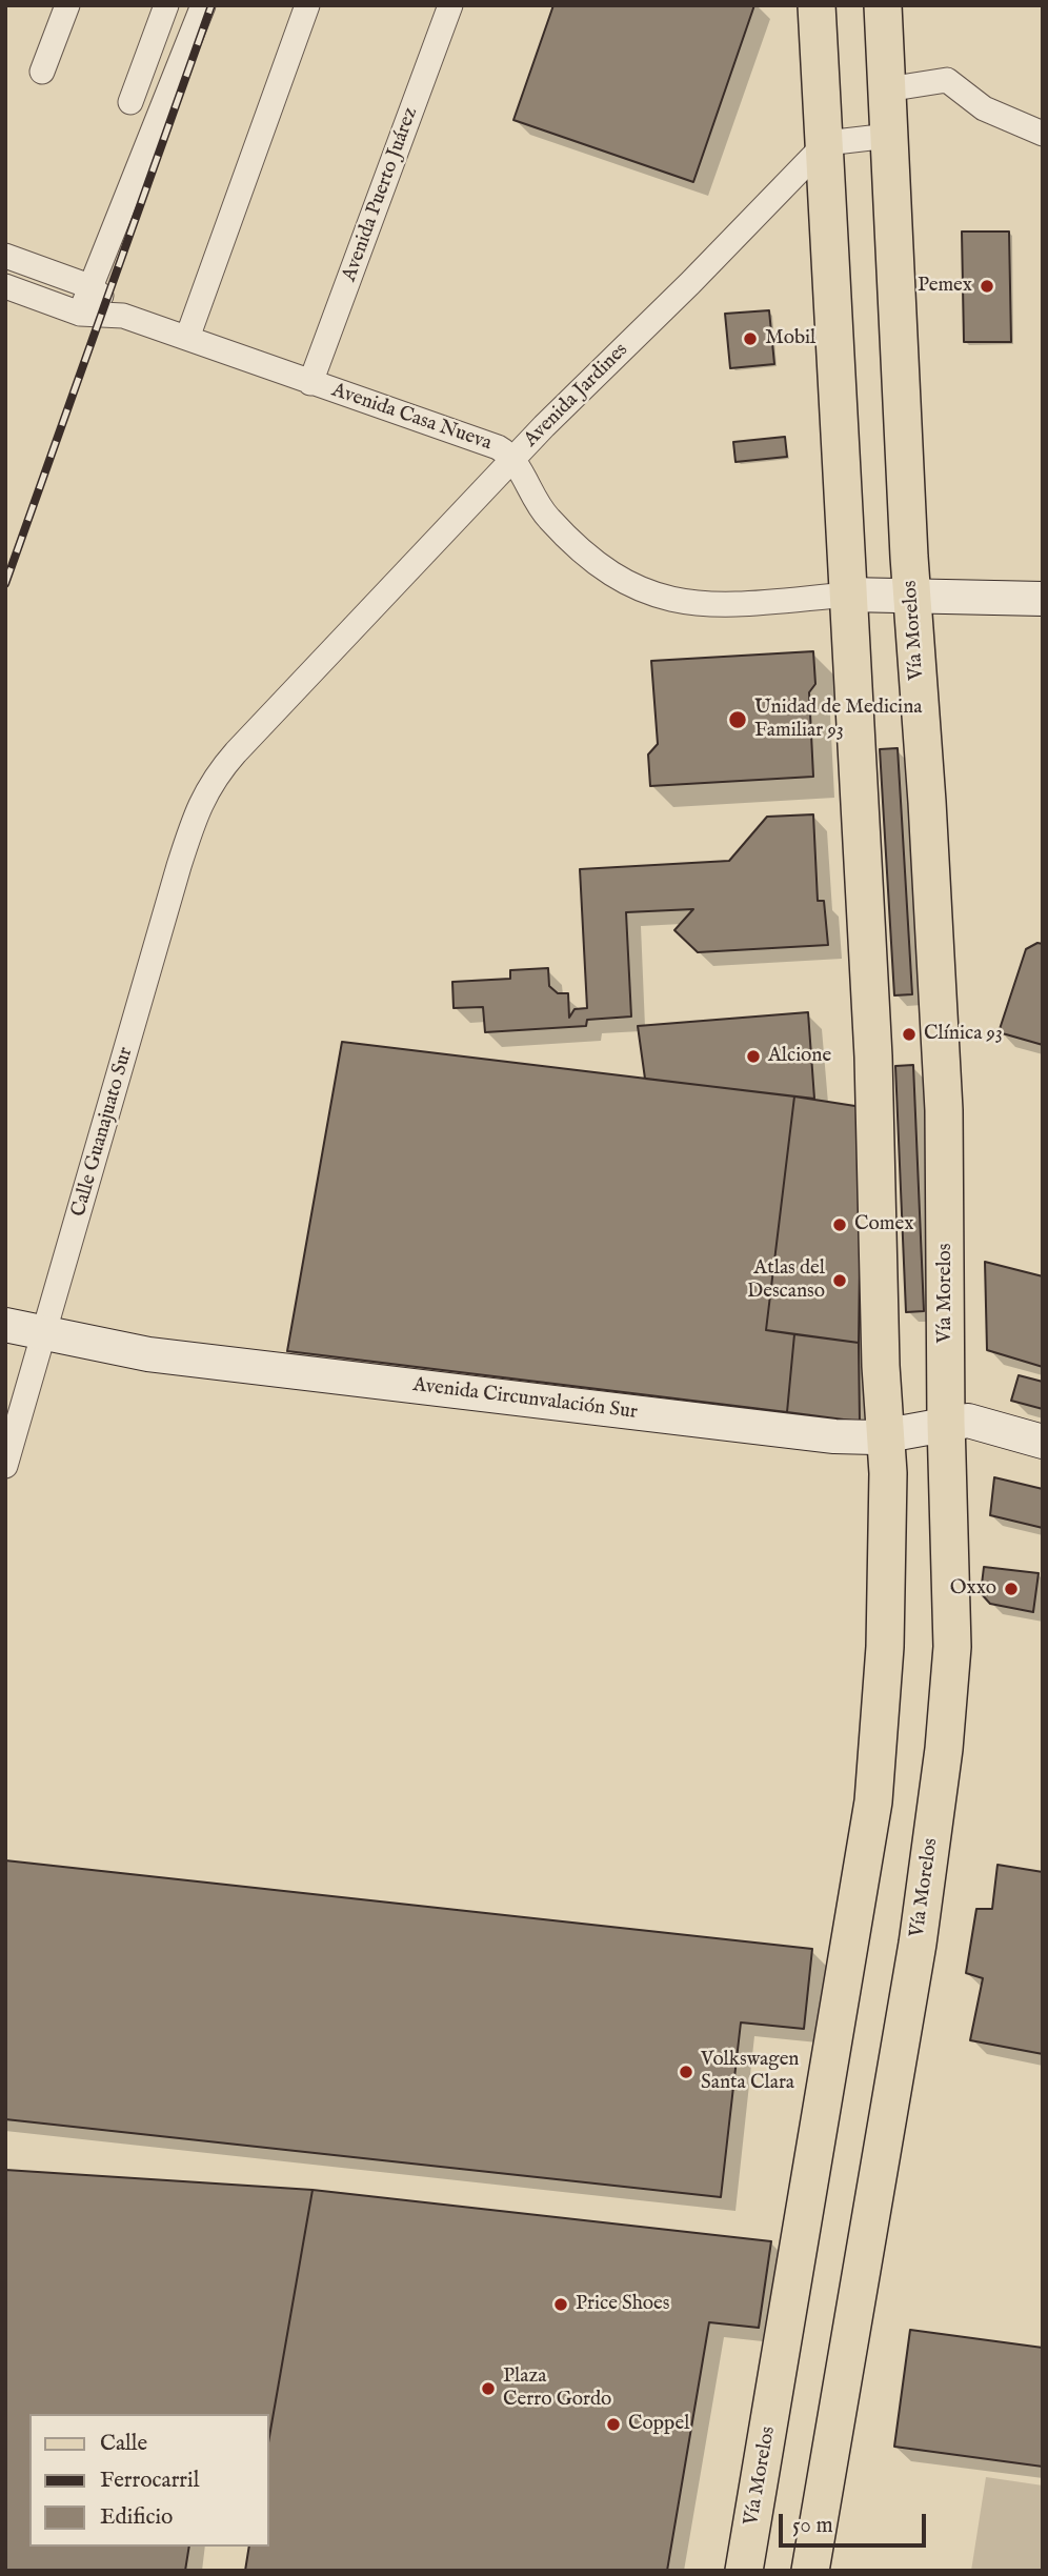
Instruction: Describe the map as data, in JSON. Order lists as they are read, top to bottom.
{
  "streets": {
    "main road": ["Vía Morelos"],
    "street": [
      "Avenida Puerto Juárez",
      "Avenida Jardines",
      "Avenida Casa Nueva",
      "Calle Guanajuato Sur",
      "Avenida Circunvalación Sur"
    ]
  },
  "crossings": [
    ["Avenida Puerto Juárez", "Avenida Casa Nueva"],
    ["Avenida Jardines", "Avenida Casa Nueva"],
    ["Avenida Jardines", "Vía Morelos"],
    ["Avenida Jardines", "Calle Guanajuato Sur"],
    ["Avenida Casa Nueva", "Vía Morelos"],
    ["Vía Morelos", "Avenida Circunvalación Sur"],
    ["Calle Guanajuato Sur", "Avenida Circunvalación Sur"]
  ],
  "places": [
    "Pemex",
    "Mobil",
    "Unidad de Medicina Familiar 93",
    "Clínica 93",
    "Alcione",
    "Comex",
    "Atlas del Descanso",
    "Oxxo",
    "Volkswagen Santa Clara",
    "Price Shoes",
    "Plaza Cerro Gordo",
    "Coppel"
  ],
  "legend": ["Calle", "Ferrocarril", "Edificio"],
  "scale_bar": "50 m"
}
